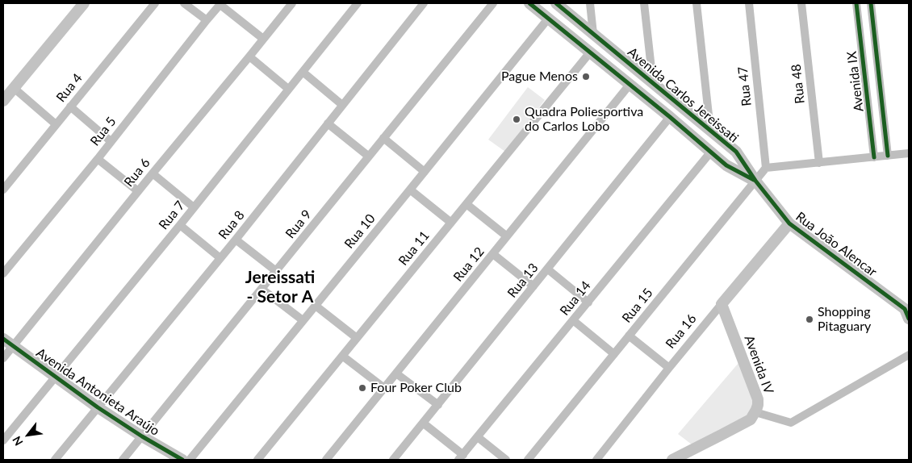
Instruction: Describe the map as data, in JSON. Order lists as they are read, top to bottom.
{
  "streets": {
    "street": [
      "Avenida IX",
      "Rua 48",
      "Rua 47",
      "Rua 4",
      "Avenida Carlos Jereissati",
      "Rua 5",
      "Rua 6",
      "Rua 7",
      "Rua 9",
      "Rua 8",
      "Rua 10",
      "Rua João Alencar",
      "Rua 11",
      "Rua 12",
      "Rua 13",
      "Rua 14",
      "Rua 15",
      "Rua 16",
      "Avenida IV",
      "Avenida Antonieta Araújo"
    ]
  },
  "crossings": [
    ["Rua 47", "Rua 15"],
    ["Avenida Carlos Jereissati", "Rua 10"],
    ["Avenida Carlos Jereissati", "Rua João Alencar"],
    ["Avenida Carlos Jereissati", "Rua 11"],
    ["Avenida Carlos Jereissati", "Rua 12"],
    ["Avenida Carlos Jereissati", "Rua 13"],
    ["Avenida Carlos Jereissati", "Rua 14"],
    ["Avenida Carlos Jereissati", "Rua 15"],
    ["Rua 6", "Avenida Antonieta Araújo"],
    ["Rua 7", "Avenida Antonieta Araújo"],
    ["Rua 9", "Avenida Antonieta Araújo"],
    ["Rua 8", "Avenida Antonieta Araújo"],
    ["Rua João Alencar", "Rua 15"],
    ["Rua João Alencar", "Rua 16"],
    ["Rua 16", "Avenida IV"]
  ],
  "districts": ["Jereissati - Setor A"],
  "places": [
    "Pague Menos",
    "Quadra Poliesportiva do Carlos Lobo",
    "Shopping Pitaguary",
    "Four Poker Club"
  ],
  "north": "bottom left"
}
